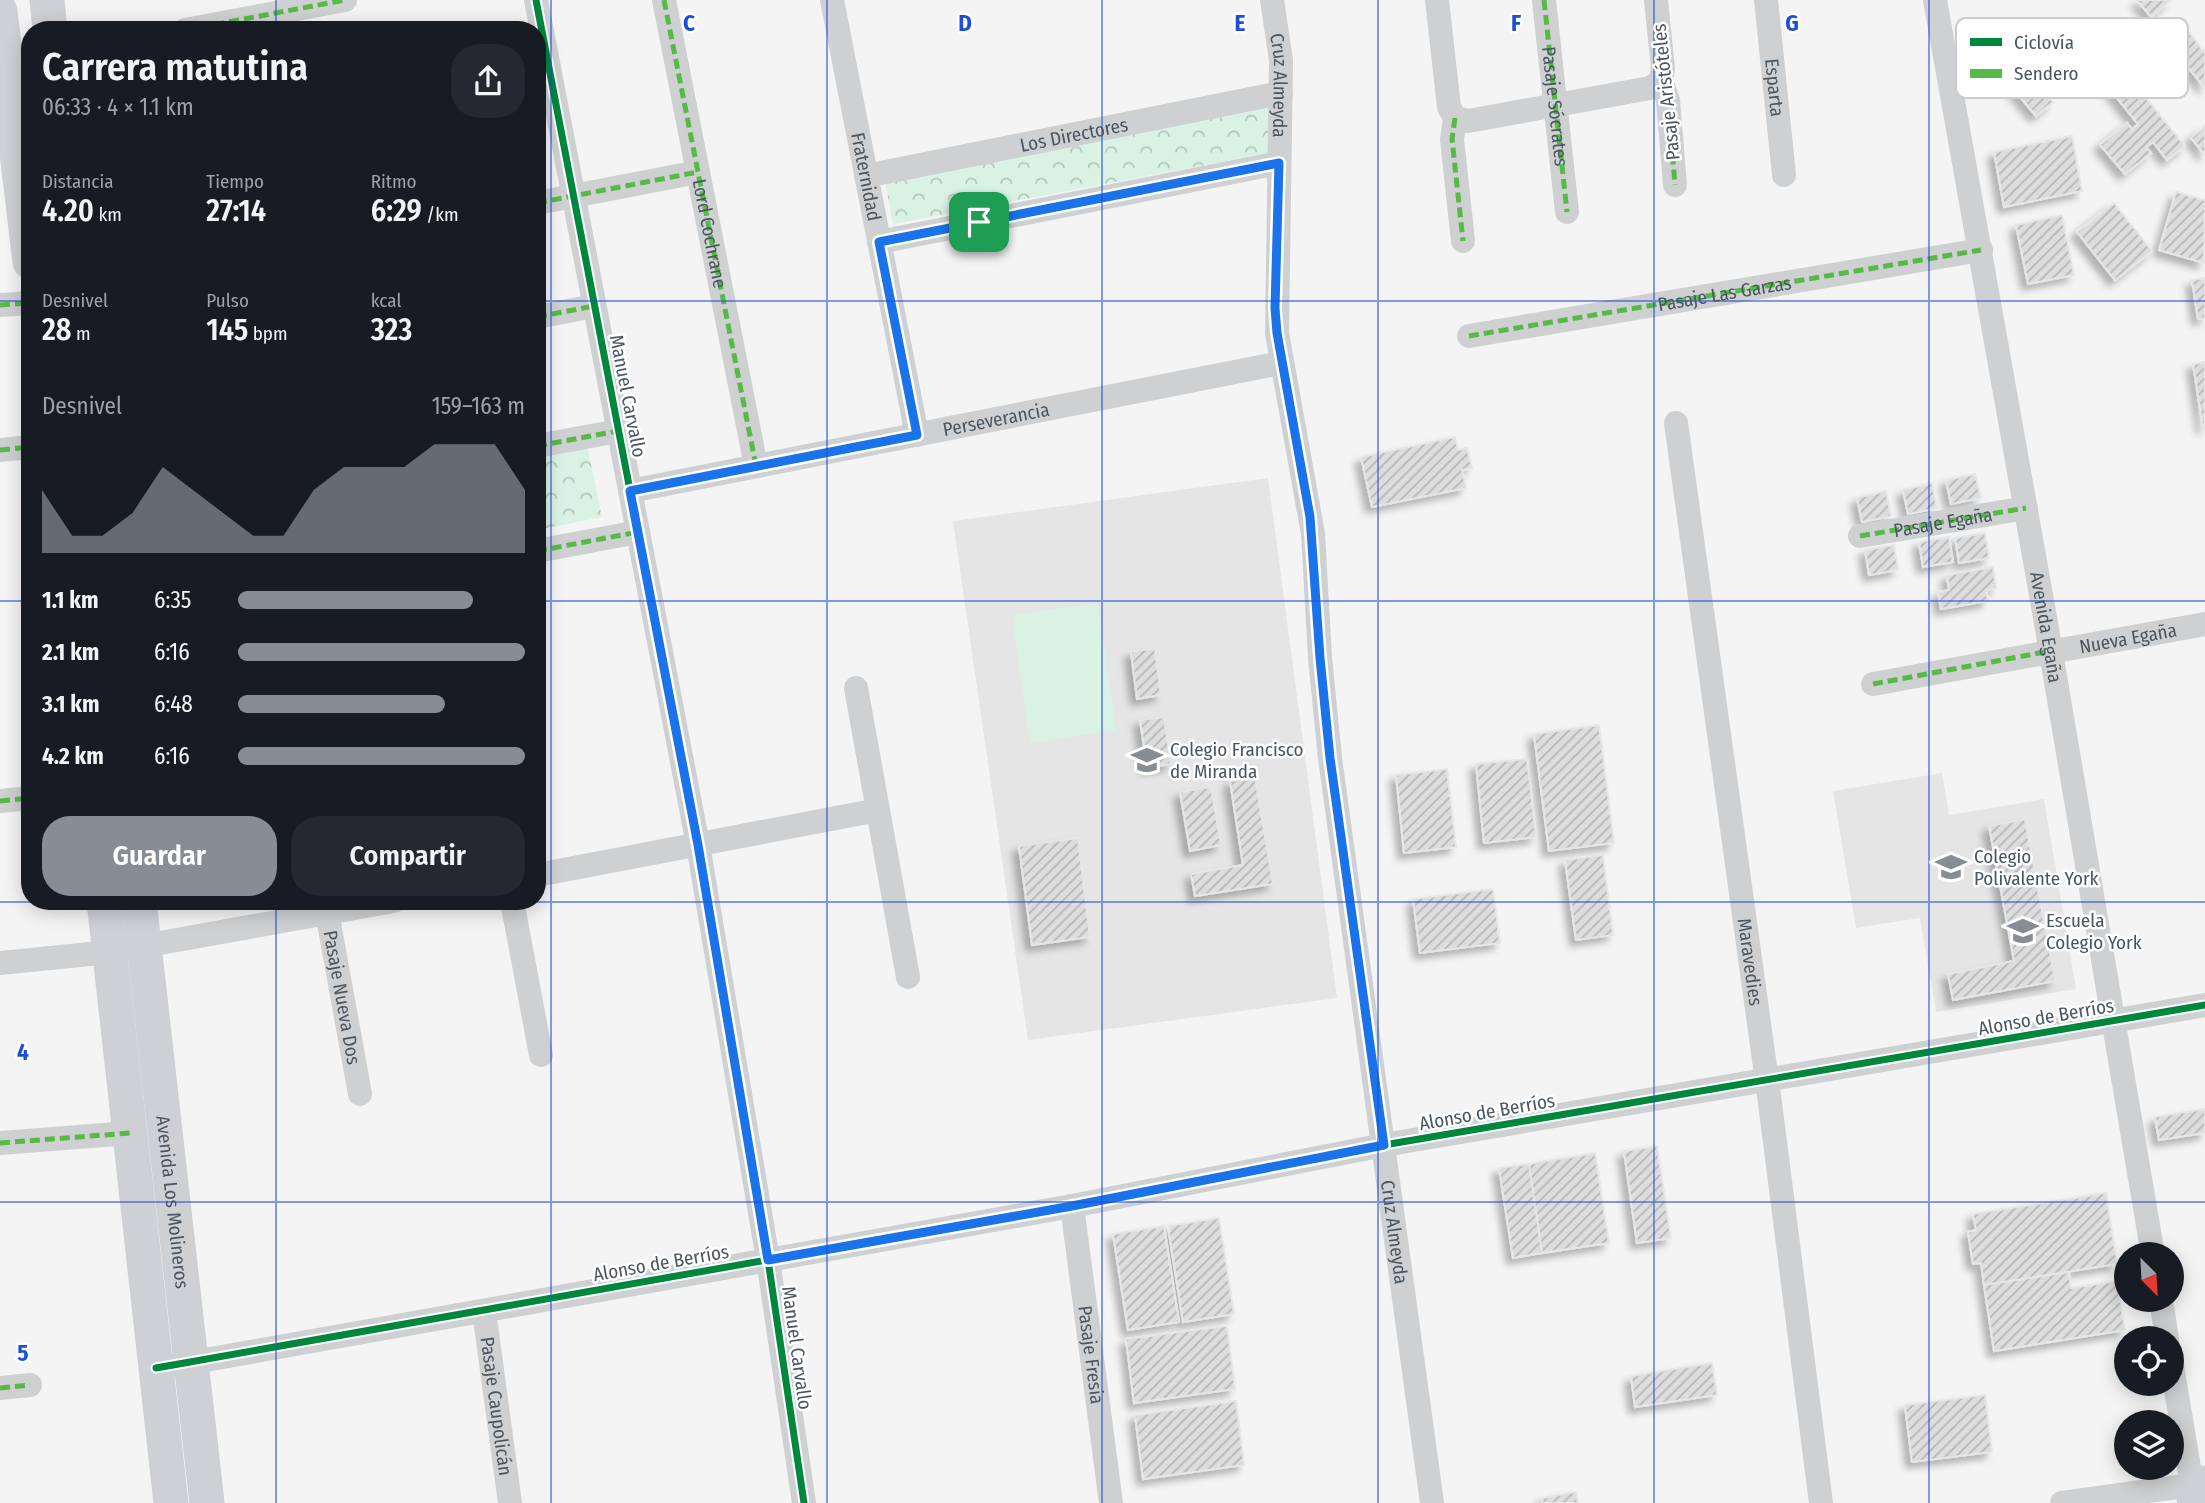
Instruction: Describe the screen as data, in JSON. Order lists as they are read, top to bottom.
{
  "streets": {
    "street": [
      "Cruz Almeyda",
      "Esparta",
      "Pasaje Aristóteles",
      "Pasaje Sócrates",
      "Los Directores",
      "Fraternidad",
      "Lord Cochrane",
      "Pasaje Las Garzas",
      "Manuel Carvallo",
      "Perseverancia",
      "Pasaje Egaña",
      "Avenida Egaña",
      "Nueva Egaña",
      "Maravedies",
      "Pasaje Nueva Dos",
      "Alonso de Berríos",
      "Avenida Los Molineros",
      "Pasaje Fresia",
      "Pasaje Caupolicán"
    ]
  },
  "crossings": [
    ["Cruz Almeyda", "Los Directores"],
    ["Cruz Almeyda", "Perseverancia"],
    ["Cruz Almeyda", "Alonso de Berríos"],
    ["Los Directores", "Fraternidad"],
    ["Fraternidad", "Perseverancia"],
    ["Lord Cochrane", "Perseverancia"],
    ["Pasaje Las Garzas", "Avenida Egaña"],
    ["Manuel Carvallo", "Perseverancia"],
    ["Manuel Carvallo", "Alonso de Berríos"],
    ["Pasaje Egaña", "Avenida Egaña"],
    ["Avenida Egaña", "Nueva Egaña"],
    ["Avenida Egaña", "Alonso de Berríos"],
    ["Maravedies", "Alonso de Berríos"],
    ["Alonso de Berríos", "Avenida Los Molineros"],
    ["Alonso de Berríos", "Pasaje Fresia"],
    ["Alonso de Berríos", "Pasaje Caupolicán"]
  ],
  "places": {
    "school or university": ["Colegio Francisco de Miranda", "Colegio Polivalente York", "Escuela Colegio York"]
  },
  "legend": ["Ciclovía", "Sendero"],
  "north": "bottom right",
  "page": {
    "heading": ["Carrera matutina", "06:33 · 4 × 1.1 km"],
    "stats": [
      ["Distancia", "4.20 km"],
      ["Tiempo", "27:14"],
      ["Ritmo", "6:29 /km"],
      ["Desnivel", "28 m"],
      ["Pulso", "145 bpm"],
      ["kcal", "323"]
    ],
    "chart": ["Desnivel", "159–163 m"],
    "list": [
      {
        "name": "1.1 km",
        "note": "6:35"
      },
      {
        "name": "2.1 km",
        "note": "6:16"
      },
      {
        "name": "3.1 km",
        "note": "6:48"
      },
      {
        "name": "4.2 km",
        "note": "6:16"
      }
    ],
    "buttons": ["Guardar", "Compartir"]
  },
  "grid": {
    "columns": [
      "C",
      "D",
      "E",
      "F",
      "G"
    ],
    "rows": ["4", "5"]
  }
}
